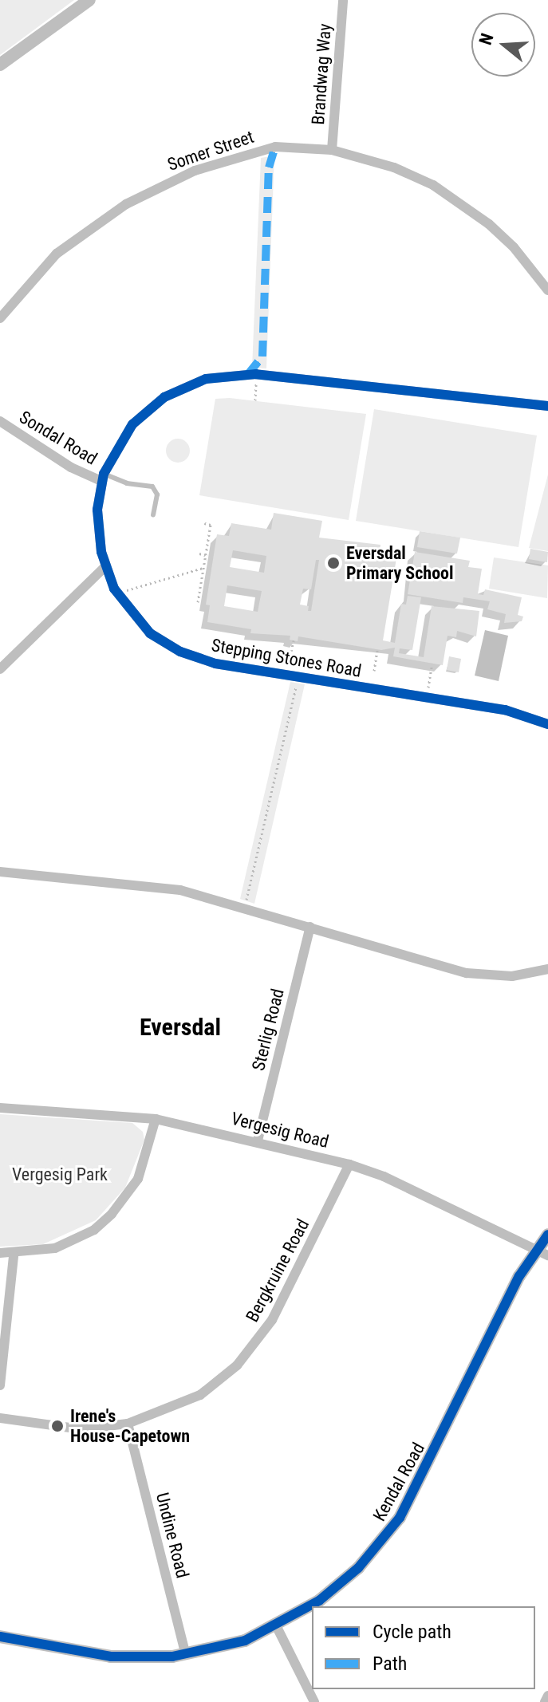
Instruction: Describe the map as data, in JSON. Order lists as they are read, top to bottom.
{
  "streets": {
    "street": [
      "Brandwag Way",
      "Somer Street",
      "Sondal Road",
      "Stepping Stones Road",
      "Sterlig Road",
      "Vergesig Road",
      "Bergkruine Road",
      "Kendal Road",
      "Undine Road"
    ]
  },
  "crossings": [
    ["Brandwag Way", "Somer Street"],
    ["Sondal Road", "Stepping Stones Road"],
    ["Sterlig Road", "Vergesig Road"],
    ["Vergesig Road", "Bergkruine Road"],
    ["Vergesig Road", "Kendal Road"],
    ["Bergkruine Road", "Undine Road"],
    ["Kendal Road", "Undine Road"]
  ],
  "districts": ["Eversdal"],
  "parks": ["Vergesig Park"],
  "places": ["Eversdal Primary School", "Irene's House-Capetown"],
  "legend": ["Cycle path", "Path"],
  "north": "left"
}
